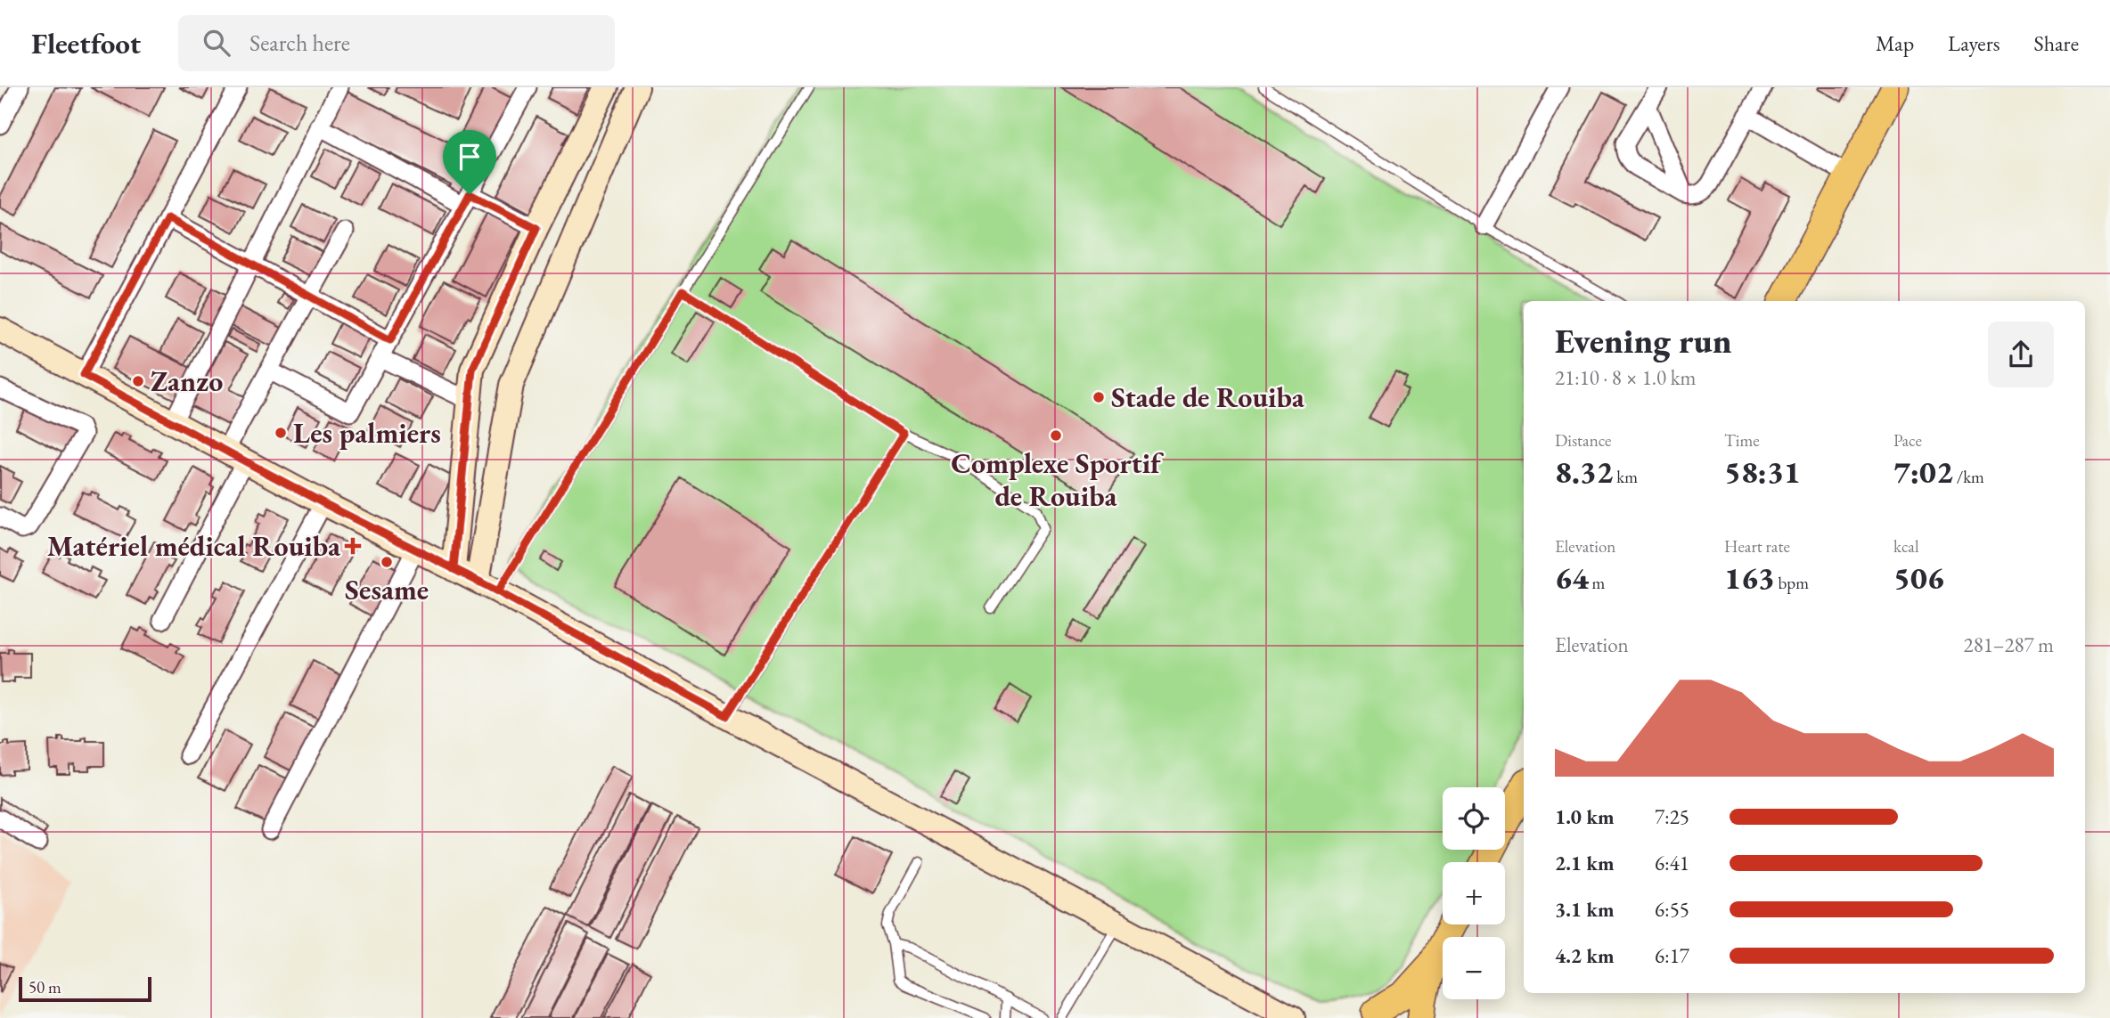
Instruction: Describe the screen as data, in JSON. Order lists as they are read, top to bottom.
{
  "places": {
    "other": [
      "Zanzo",
      "Stade de Rouiba",
      "Les palmiers",
      "Complexe Sportif de Rouiba",
      "Sesame"
    ],
    "health": ["Matériel médical Rouiba"]
  },
  "scale_bar": "50 m",
  "page": {
    "header": "Fleetfoot",
    "search": "Search here",
    "nav": ["Map", "Layers", "Share"],
    "heading": ["Evening run", "21:10 · 8 × 1.0 km"],
    "stats": [
      ["Distance", "8.32 km"],
      ["Time", "58:31"],
      ["Pace", "7:02 /km"],
      ["Elevation", "64 m"],
      ["Heart rate", "163 bpm"],
      ["kcal", "506"]
    ],
    "chart": ["Elevation", "281–287 m"],
    "map_buttons": ["+", "−"],
    "list": [
      {
        "name": "1.0 km",
        "note": "7:25"
      },
      {
        "name": "2.1 km",
        "note": "6:41"
      },
      {
        "name": "3.1 km",
        "note": "6:55"
      },
      {
        "name": "4.2 km",
        "note": "6:17"
      }
    ],
    "scale": "50 m"
  }
}
